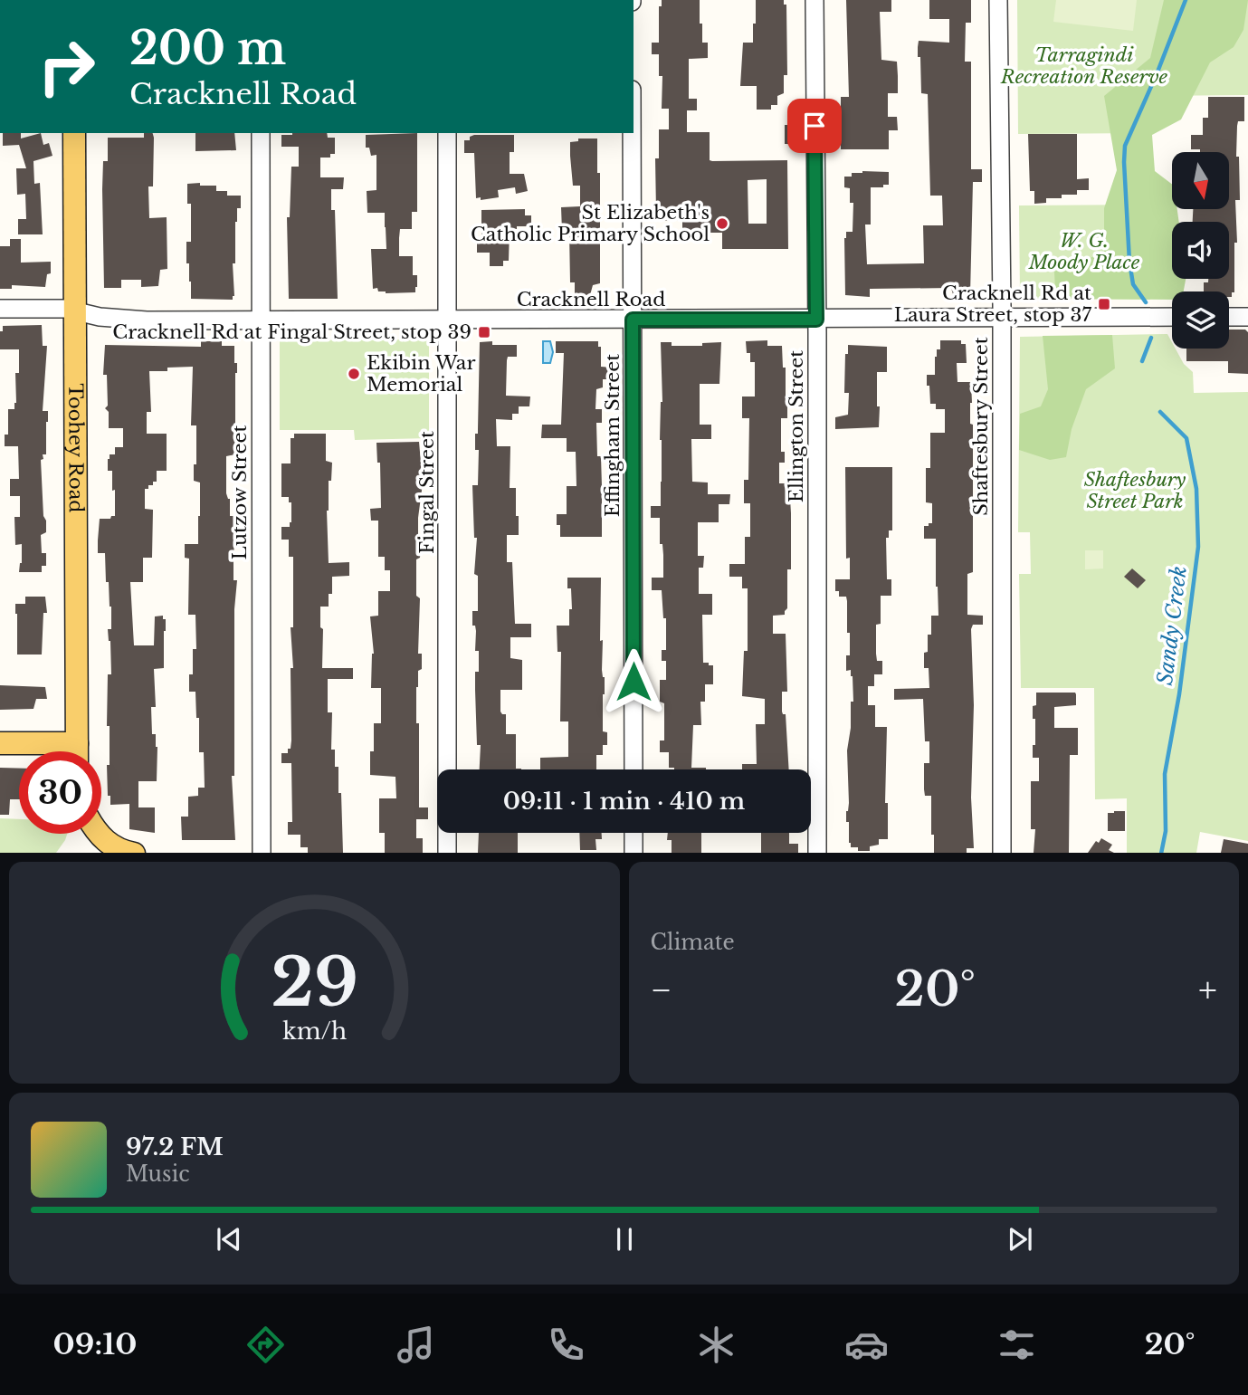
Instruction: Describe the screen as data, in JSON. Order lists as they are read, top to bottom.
{
  "streets": {
    "main road": ["Toohey Road"],
    "street": [
      "Cracknell Road",
      "Ellington Street",
      "Shaftesbury Street",
      "Effingham Street",
      "Lutzow Street",
      "Fingal Street"
    ]
  },
  "crossings": [
    ["Cracknell Road", "Ellington Street"],
    ["Cracknell Road", "Shaftesbury Street"],
    ["Cracknell Road", "Effingham Street"],
    ["Cracknell Road", "Toohey Road"],
    ["Cracknell Road", "Lutzow Street"],
    ["Cracknell Road", "Fingal Street"]
  ],
  "water": ["Sandy Creek"],
  "parks": ["Tarragindi Recreation Reserve", "W. G. Moody Place", "Shaftesbury Street Park"],
  "places": {
    "other": ["St Elizabeth's Catholic Primary School", "Ekibin War Memorial"],
    "transit": ["Cracknell Rd at Laura Street, stop 37", "Cracknell Rd at Fingal Street, stop 39"]
  },
  "north": "bottom",
  "page": {
    "turn": ["200 m", "Cracknell Road"],
    "limit": "30",
    "trip": "09:11 · 1 min · 410 m",
    "tile": "Climate",
    "heat": ["−", "20°", "+"],
    "song": ["97.2 FM", "Music"],
    "tabs": ["09:10", "20°"],
    "gauge": ["29", "km/h"]
  }
}
